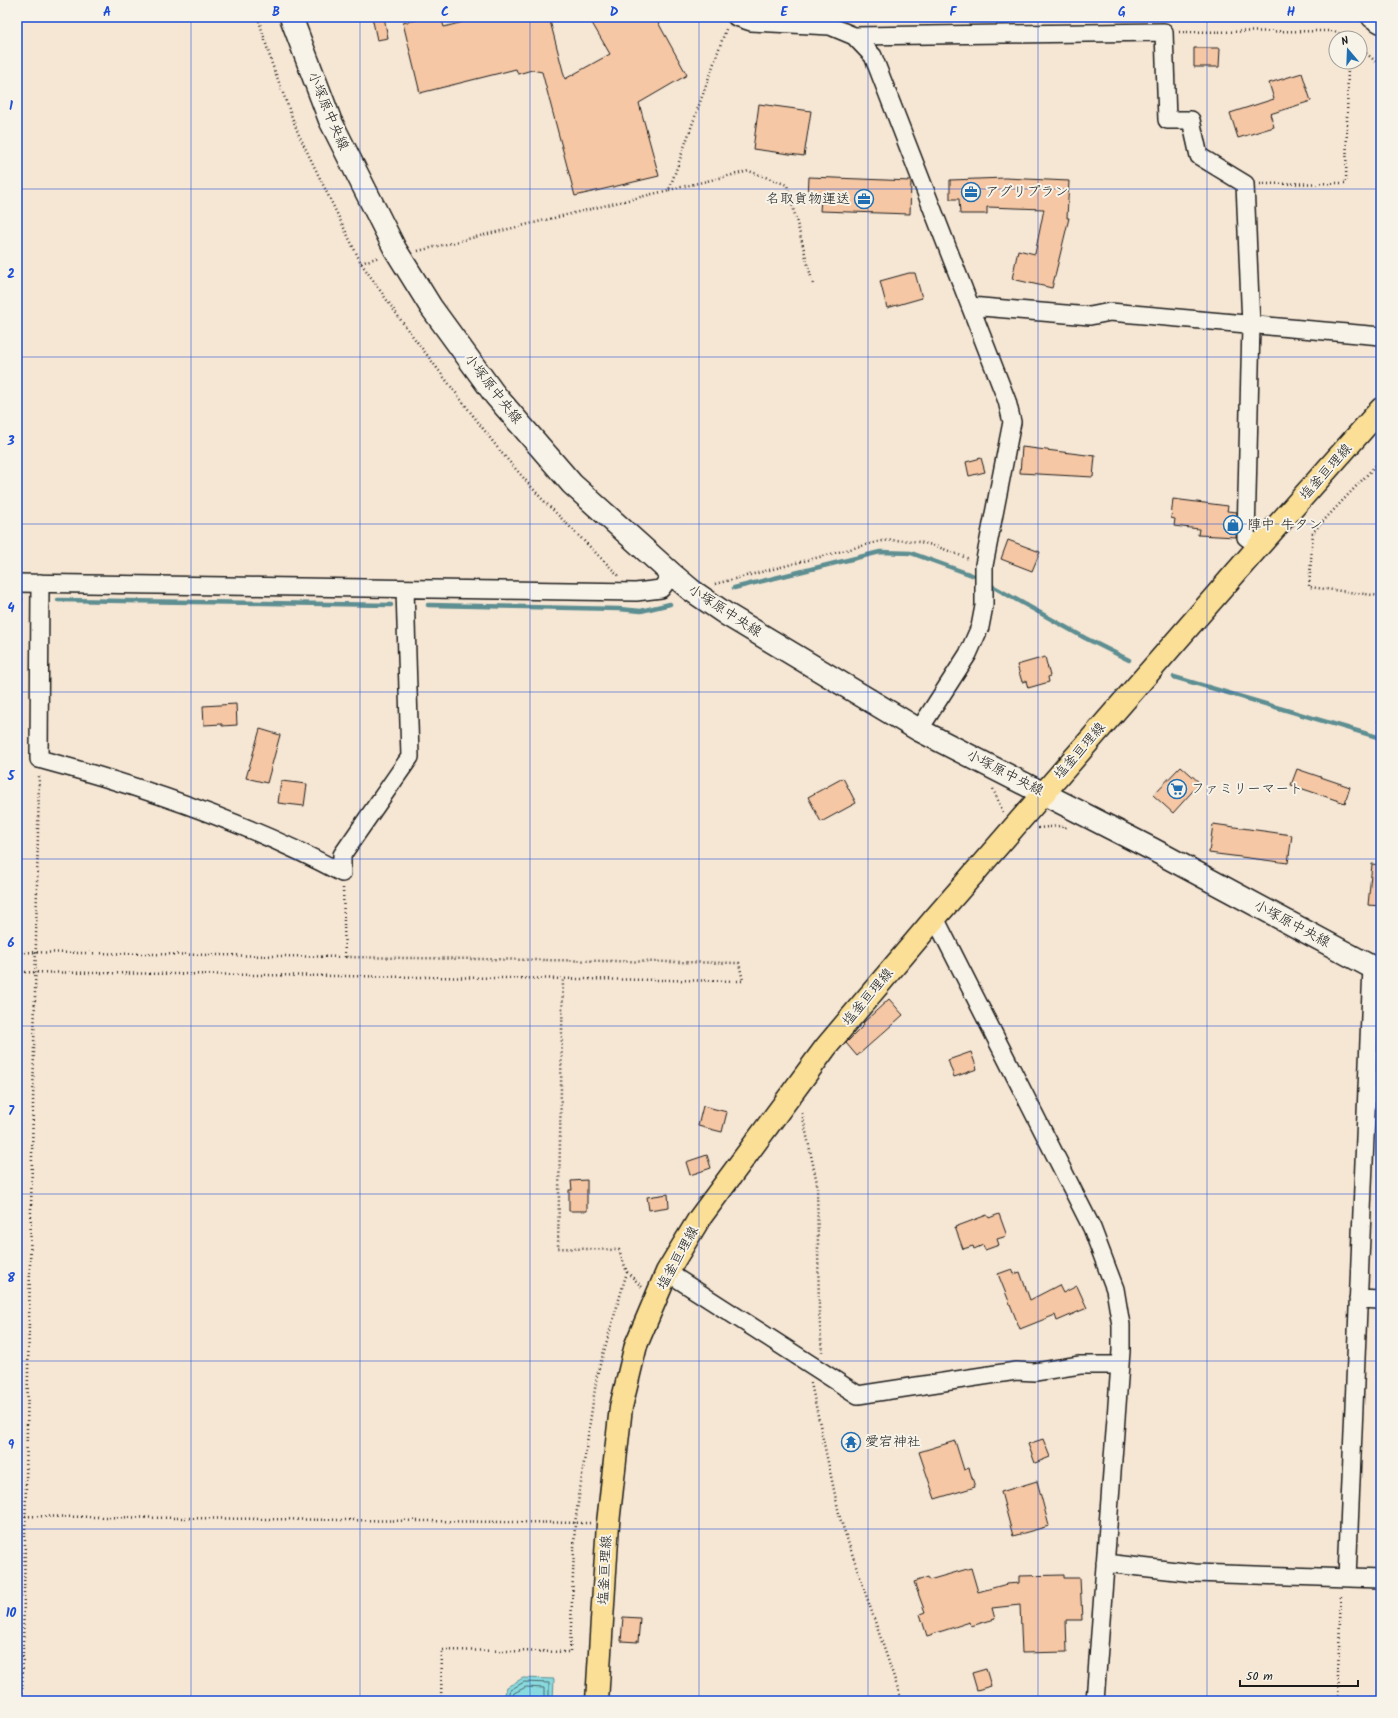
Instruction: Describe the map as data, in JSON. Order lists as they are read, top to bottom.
{
  "streets": {
    "main road": ["塩釜亘理線"],
    "street": ["小塚原中央線"]
  },
  "crossings": [
    ["小塚原中央線", "塩釜亘理線"]
  ],
  "places": {
    "office": ["アグリプラン", "名取貨物運送"],
    "shop": ["陣中 牛タン"],
    "supermarket": ["ファミリーマート"],
    "temple": ["愛宕神社"]
  },
  "scale_bar": "50 m",
  "north": "top",
  "grid": {
    "columns": [
      "A",
      "B",
      "C",
      "D",
      "E",
      "F",
      "G",
      "H"
    ],
    "rows": [
      "1",
      "2",
      "3",
      "4",
      "5",
      "6",
      "7",
      "8",
      "9",
      "10"
    ]
  }
}
